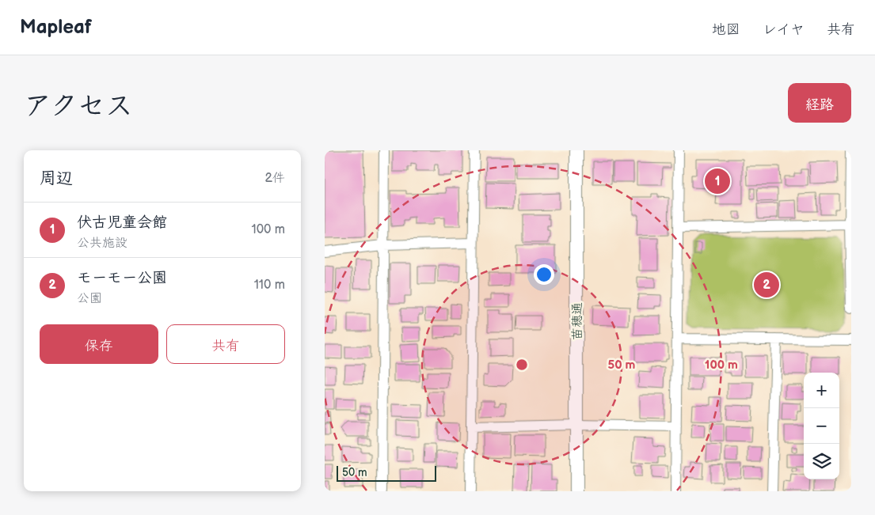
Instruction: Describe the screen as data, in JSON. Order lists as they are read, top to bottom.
{
  "streets": {
    "street": ["苗穂通"]
  },
  "scale_bar": "50 m",
  "page": {
    "header": "Mapleaf",
    "nav": ["地図", "レイヤ", "共有"],
    "title": "アクセス",
    "buttons": [
      "経路",
      ["保存", "共有"]
    ],
    "heading": ["周辺", "2件"],
    "pins": ["1", "2"],
    "list": [
      {
        "mark": "1",
        "name": "伏古児童会館",
        "note": "公共施設",
        "value": "100 m"
      },
      {
        "mark": "2",
        "name": "モーモー公園",
        "note": "公園",
        "value": "110 m"
      }
    ],
    "map_buttons": ["+", "−"],
    "scale": "50 m"
  },
  "rings": ["50 m", "100 m"]
}
